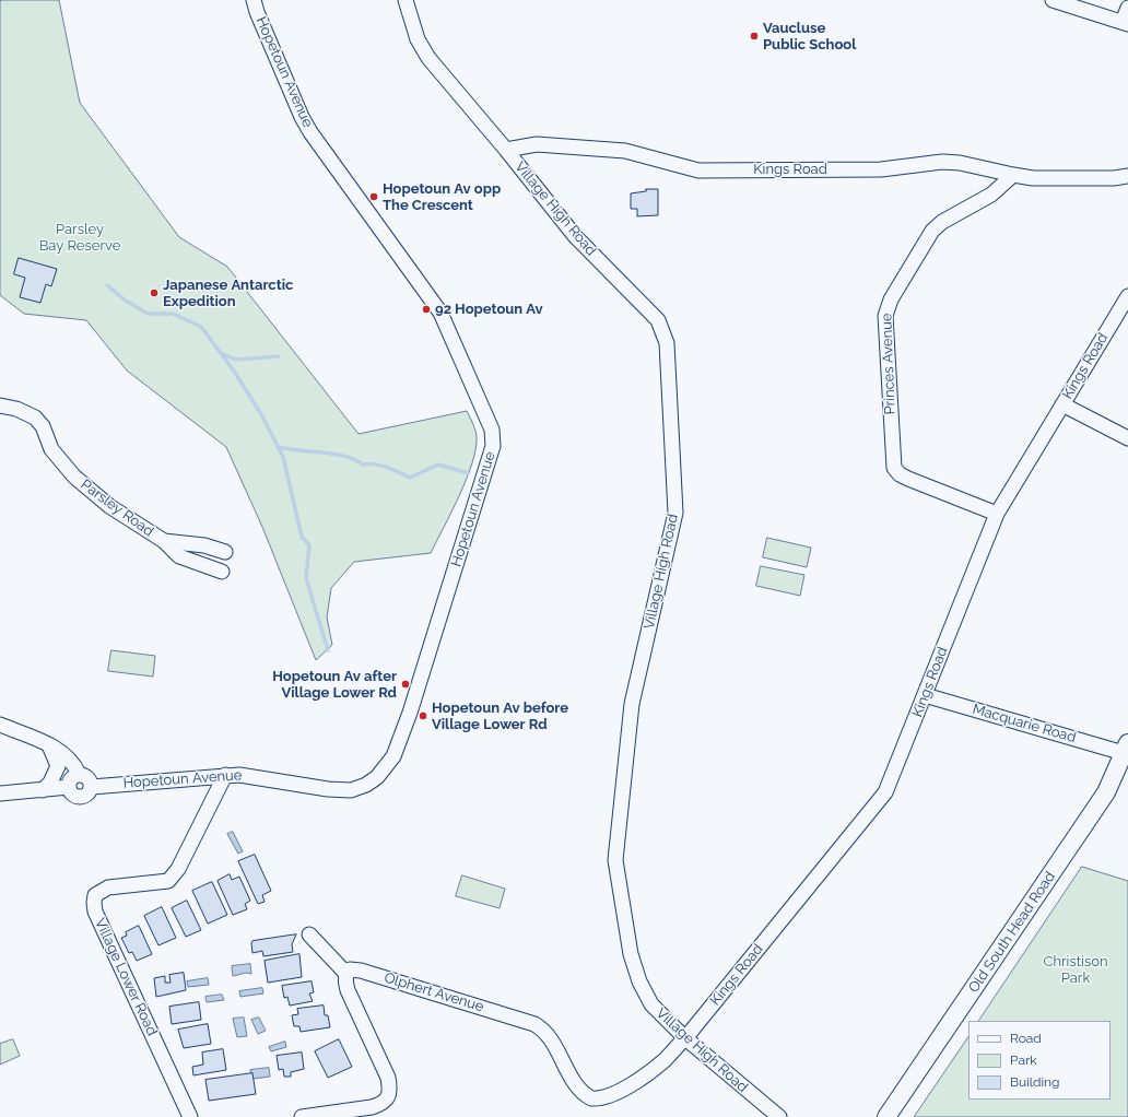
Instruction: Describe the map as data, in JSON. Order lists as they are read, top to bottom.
{
  "streets": {
    "main road": ["Old South Head Road"],
    "street": [
      "Hopetoun Avenue",
      "Kings Road",
      "Village High Road",
      "Princes Avenue",
      "Parsley Road",
      "Macquarie Road",
      "Village Lower Road",
      "Olphert Avenue"
    ]
  },
  "crossings": [
    ["Hopetoun Avenue", "Village Lower Road"],
    ["Kings Road", "Village High Road"],
    ["Kings Road", "Princes Avenue"],
    ["Kings Road", "Macquarie Road"],
    ["Kings Road", "Olphert Avenue"],
    ["Village High Road", "Olphert Avenue"],
    ["Macquarie Road", "Old South Head Road"]
  ],
  "parks": ["Parsley Bay Reserve", "Christison Park"],
  "places": [
    "Vaucluse Public School",
    "Hopetoun Av opp The Crescent",
    "Japanese Antarctic Expedition",
    "92 Hopetoun Av",
    "Hopetoun Av after Village Lower Rd",
    "Hopetoun Av before Village Lower Rd"
  ],
  "legend": ["Road", "Park", "Building"]
}
